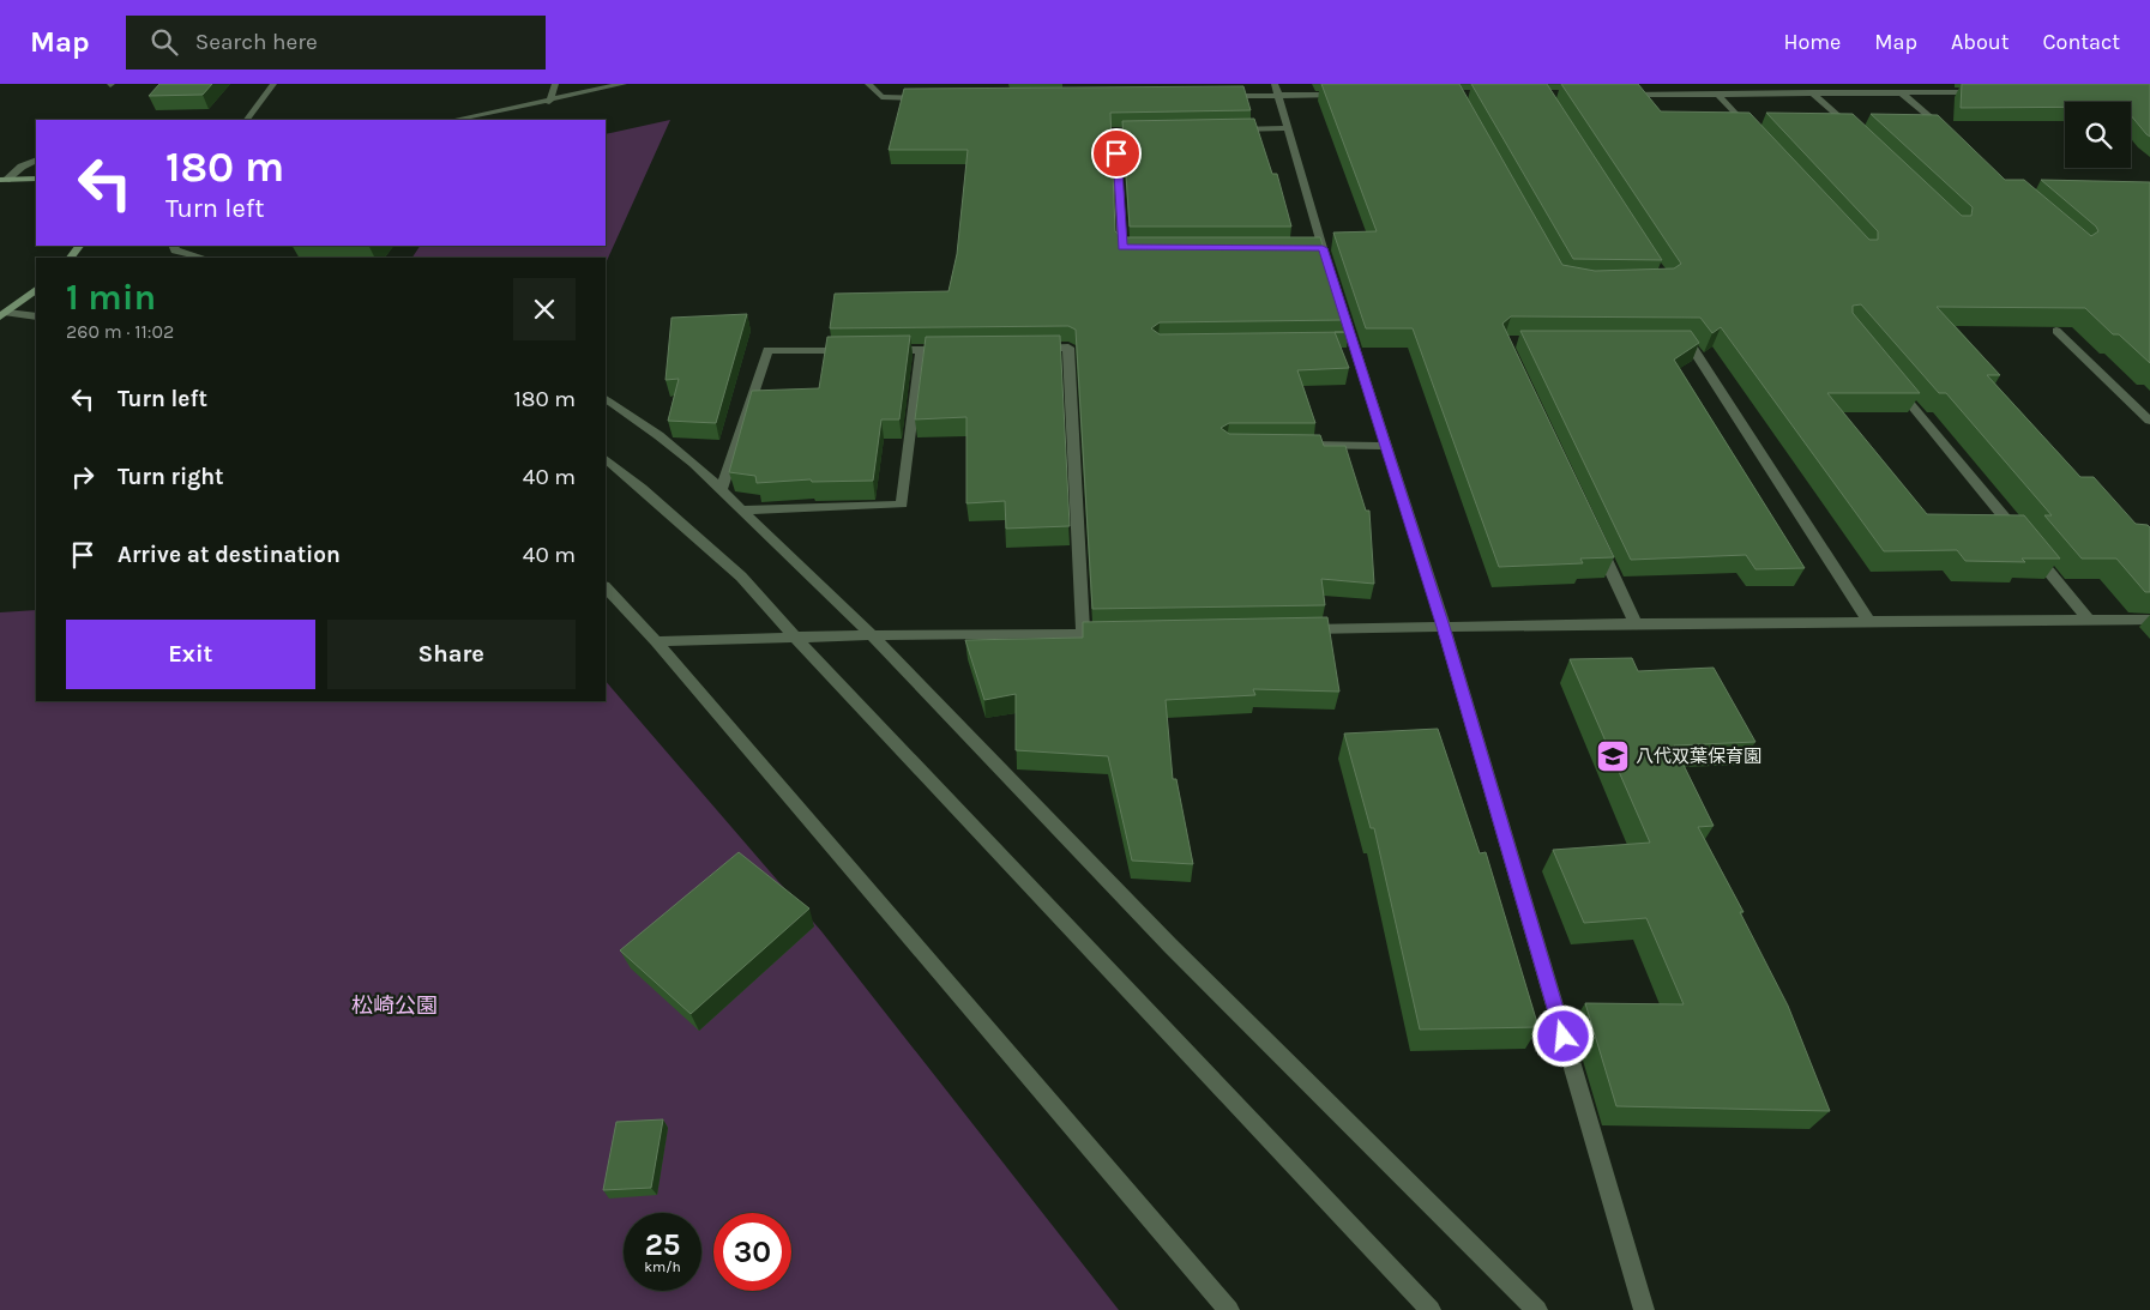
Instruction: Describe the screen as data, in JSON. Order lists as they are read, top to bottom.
{
  "parks": ["松崎公園"],
  "places": {
    "school or university": ["八代双葉保育園"]
  },
  "page": {
    "header": "Map",
    "search": "Search here",
    "nav": [
      "Home",
      "Map",
      "About",
      "Contact"
    ],
    "turn": ["180 m", "Turn left"],
    "heading": ["1 min", "260 m · 11:02"],
    "list": [
      {
        "name": "Turn left",
        "value": "180 m"
      },
      {
        "name": "Turn right",
        "value": "40 m"
      },
      {
        "name": "Arrive at destination",
        "value": "40 m"
      }
    ],
    "buttons": ["Exit", "Share"],
    "speed": "25 km/h",
    "limit": "30"
  }
}
